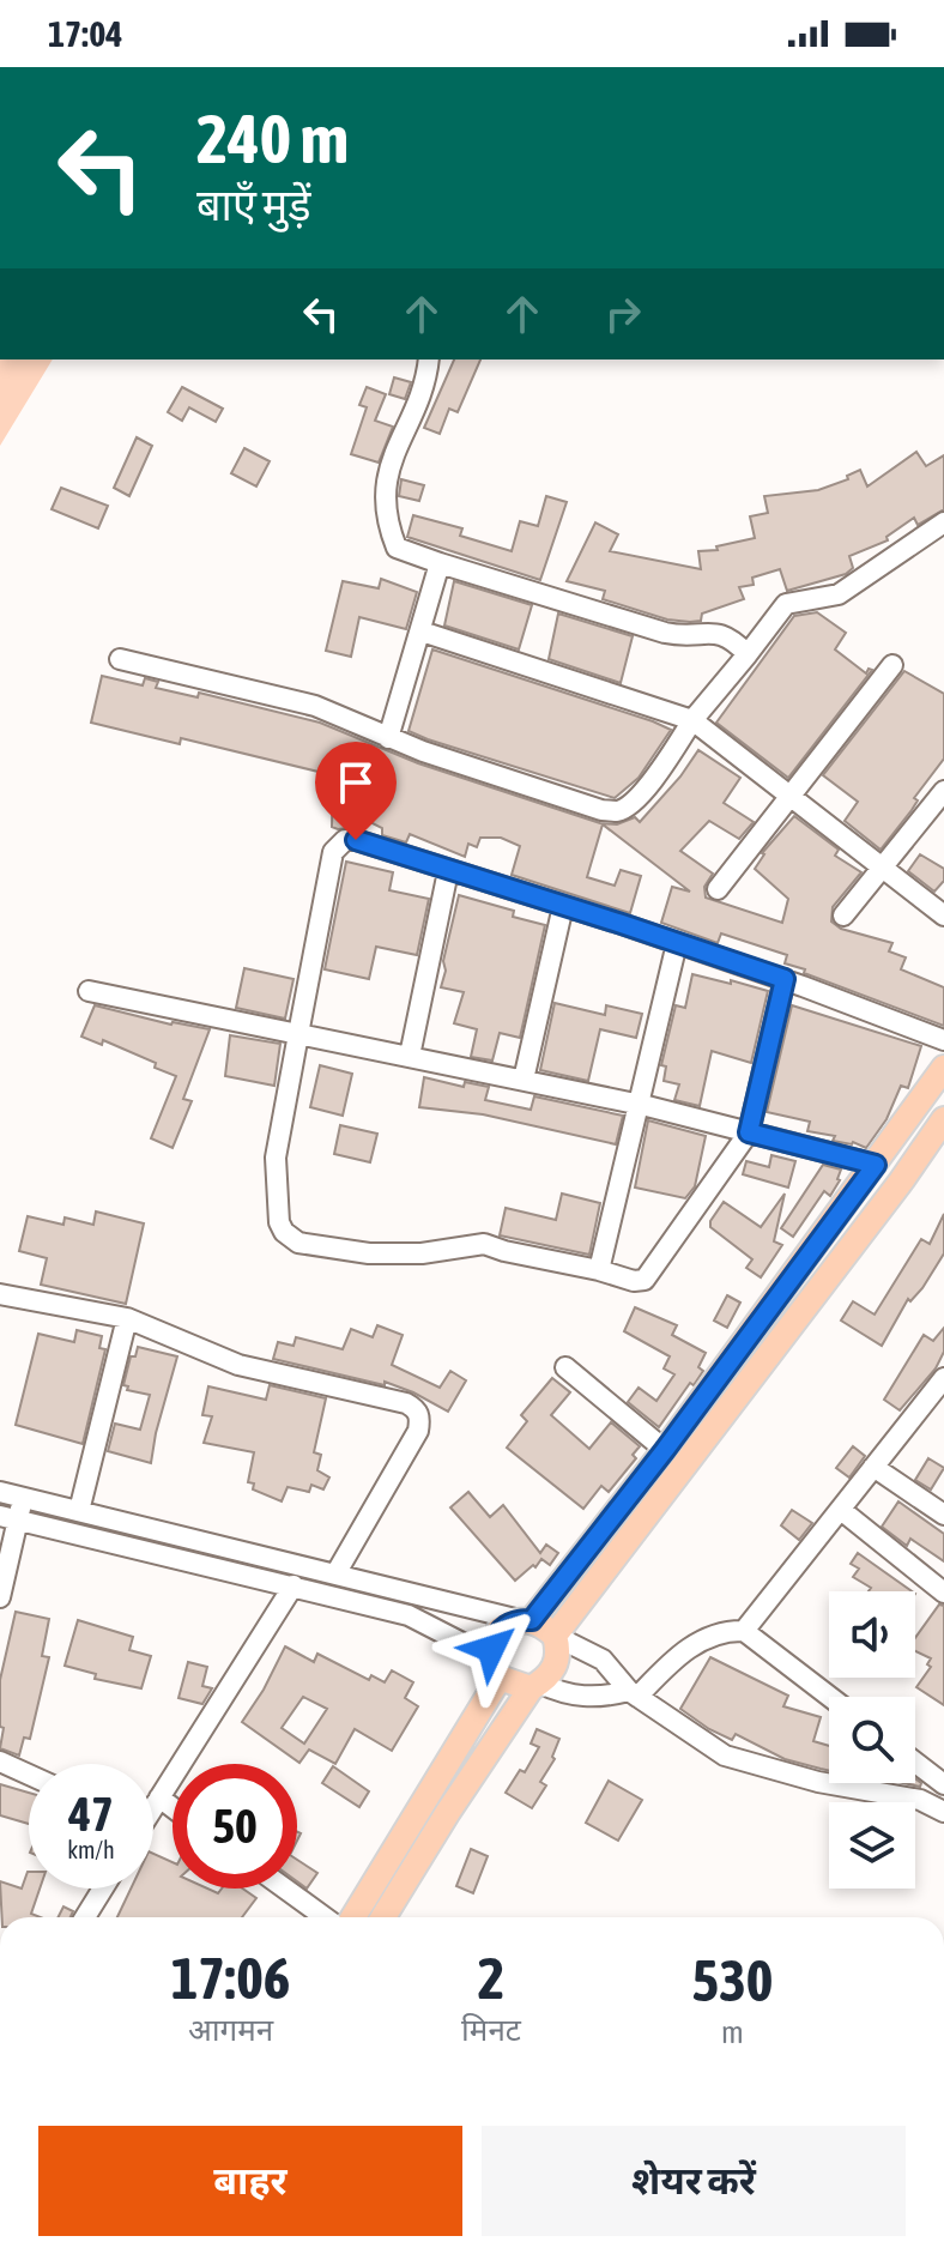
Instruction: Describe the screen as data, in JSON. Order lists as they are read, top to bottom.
{
  "page": {
    "status": "17:04",
    "turn": ["240 m", "बाएँ मुड़ें"],
    "speed": "47 km/h",
    "limit": "50",
    "eta": [
      "17:06",
      "आगमन",
      "2",
      "मिनट",
      "530",
      "m"
    ],
    "buttons": ["बाहर", "शेयर करें"]
  }
}
